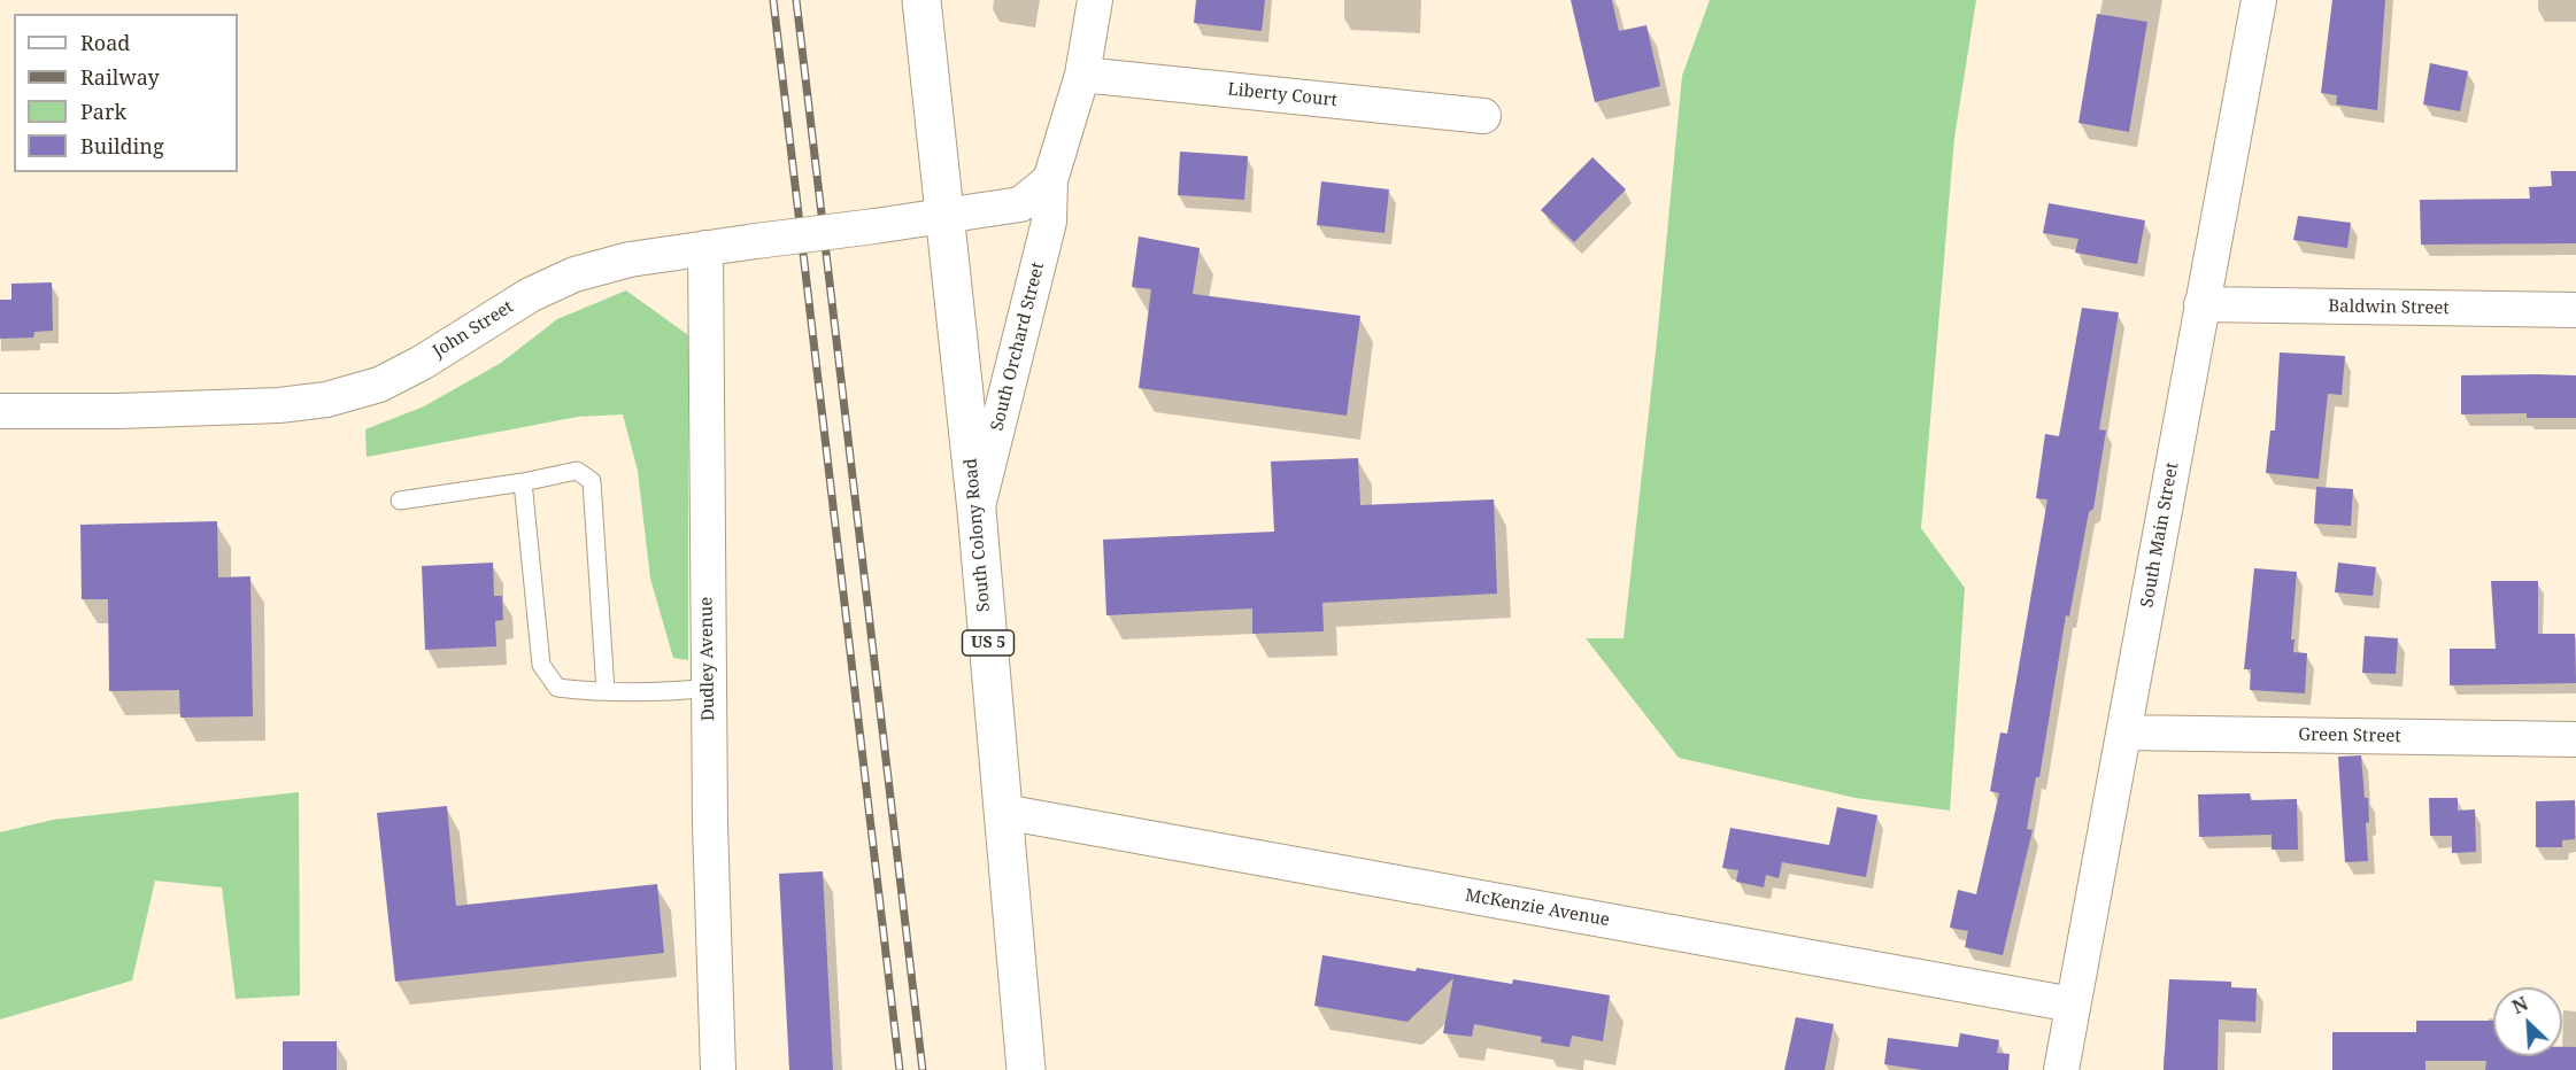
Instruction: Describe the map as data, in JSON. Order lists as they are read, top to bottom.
{
  "streets": {
    "main road": ["South Colony Road", "US 5"],
    "street": [
      "Liberty Court",
      "Baldwin Street",
      "John Street",
      "South Orchard Street",
      "South Main Street",
      "Dudley Avenue",
      "Green Street",
      "McKenzie Avenue"
    ]
  },
  "crossings": [
    ["Liberty Court", "South Orchard Street"],
    ["Baldwin Street", "South Main Street"],
    ["John Street", "South Colony Road"],
    ["John Street", "Dudley Avenue"],
    ["South Orchard Street", "South Colony Road"],
    ["South Colony Road", "McKenzie Avenue"],
    ["South Main Street", "Green Street"],
    ["South Main Street", "McKenzie Avenue"]
  ],
  "legend": [
    "Road",
    "Railway",
    "Park",
    "Building"
  ],
  "north": "top left"
}
